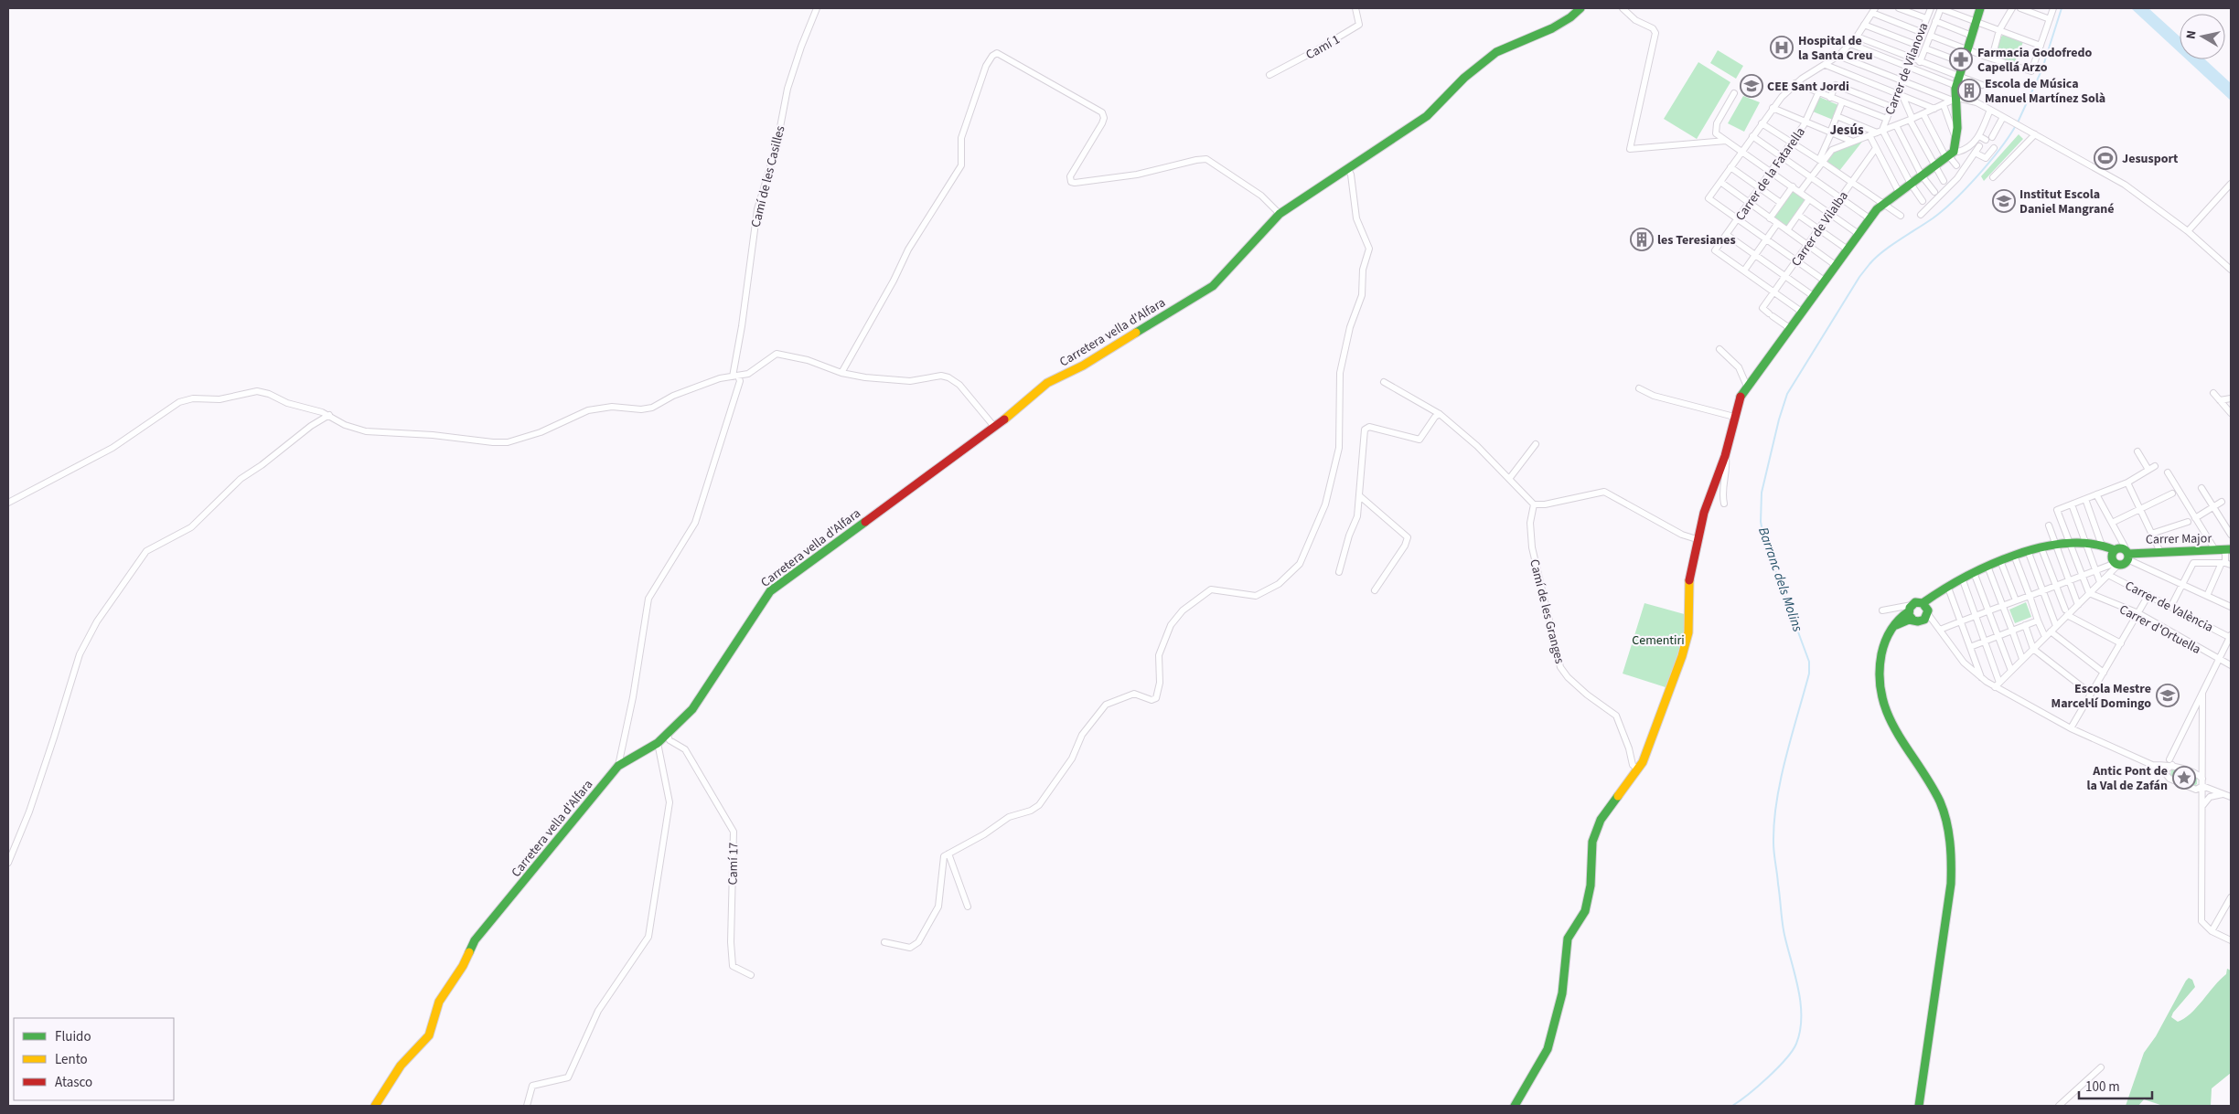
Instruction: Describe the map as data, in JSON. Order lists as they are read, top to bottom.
{
  "streets": {
    "street": [
      "Camí 1",
      "Carrer de Vilanova",
      "Carrer de la Fatarella",
      "Camí de les Casilles",
      "Carrer de Vilalba",
      "Carretera vella d'Alfara",
      "Carrer Major",
      "Carrer de València",
      "Camí de les Granges",
      "Carrer d'Ortuella",
      "Camí 17"
    ]
  },
  "crossings": [
    ["Camí de les Casilles", "Carretera vella d'Alfara"],
    ["Carretera vella d'Alfara", "Camí 17"]
  ],
  "districts": ["Jesús"],
  "water": ["Barranc dels Molins"],
  "parks": ["Cementiri"],
  "places": {
    "hospital": ["Hospital de la Santa Creu"],
    "pharmacy": ["Farmacia Godofredo Capellá Arzo"],
    "school or university": ["CEE Sant Jordi", "Institut Escola Daniel Mangrané", "Escola Mestre Marcel·lí Domingo"],
    "building": ["Escola de Música Manuel Martínez Solà", "les Teresianes"],
    "sports": ["Jesusport"],
    "place": ["Antic Pont de la Val de Zafán"]
  },
  "legend": ["Fluido", "Lento", "Atasco"],
  "scale_bar": "100 m",
  "north": "left"
}
